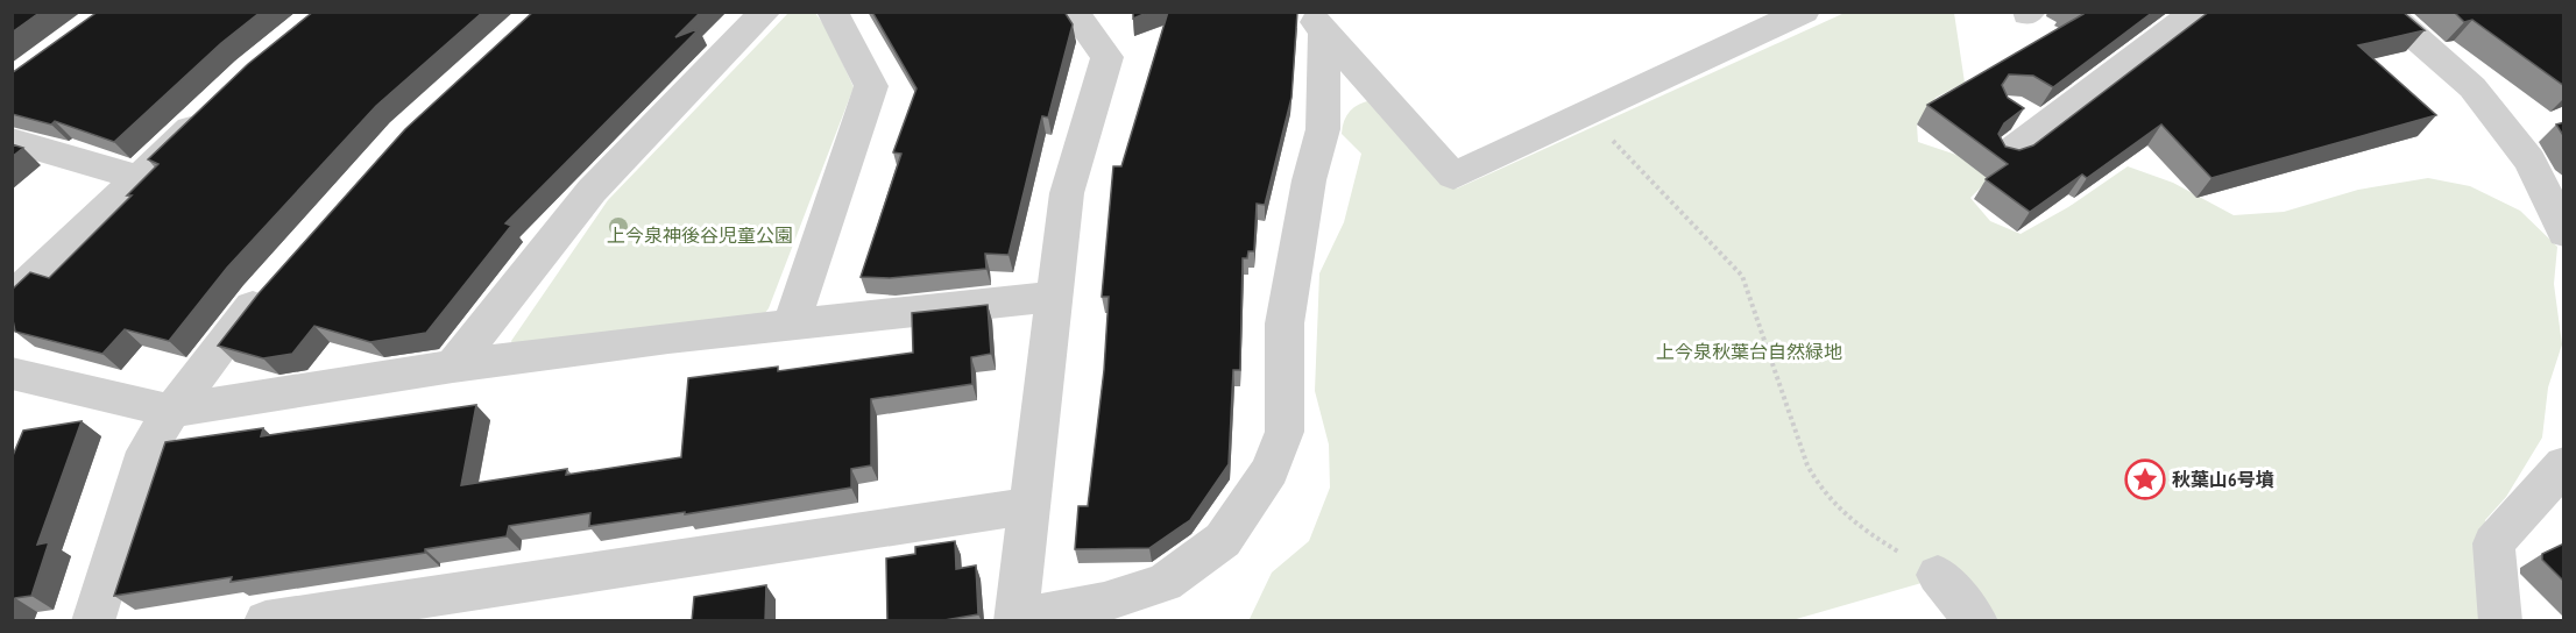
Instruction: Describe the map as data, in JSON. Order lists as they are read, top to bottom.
{
  "parks": ["上今泉神後谷児童公園", "上今泉秋葉台自然緑地"],
  "places": {
    "place": ["秋葉山6号墳"]
  }
}
